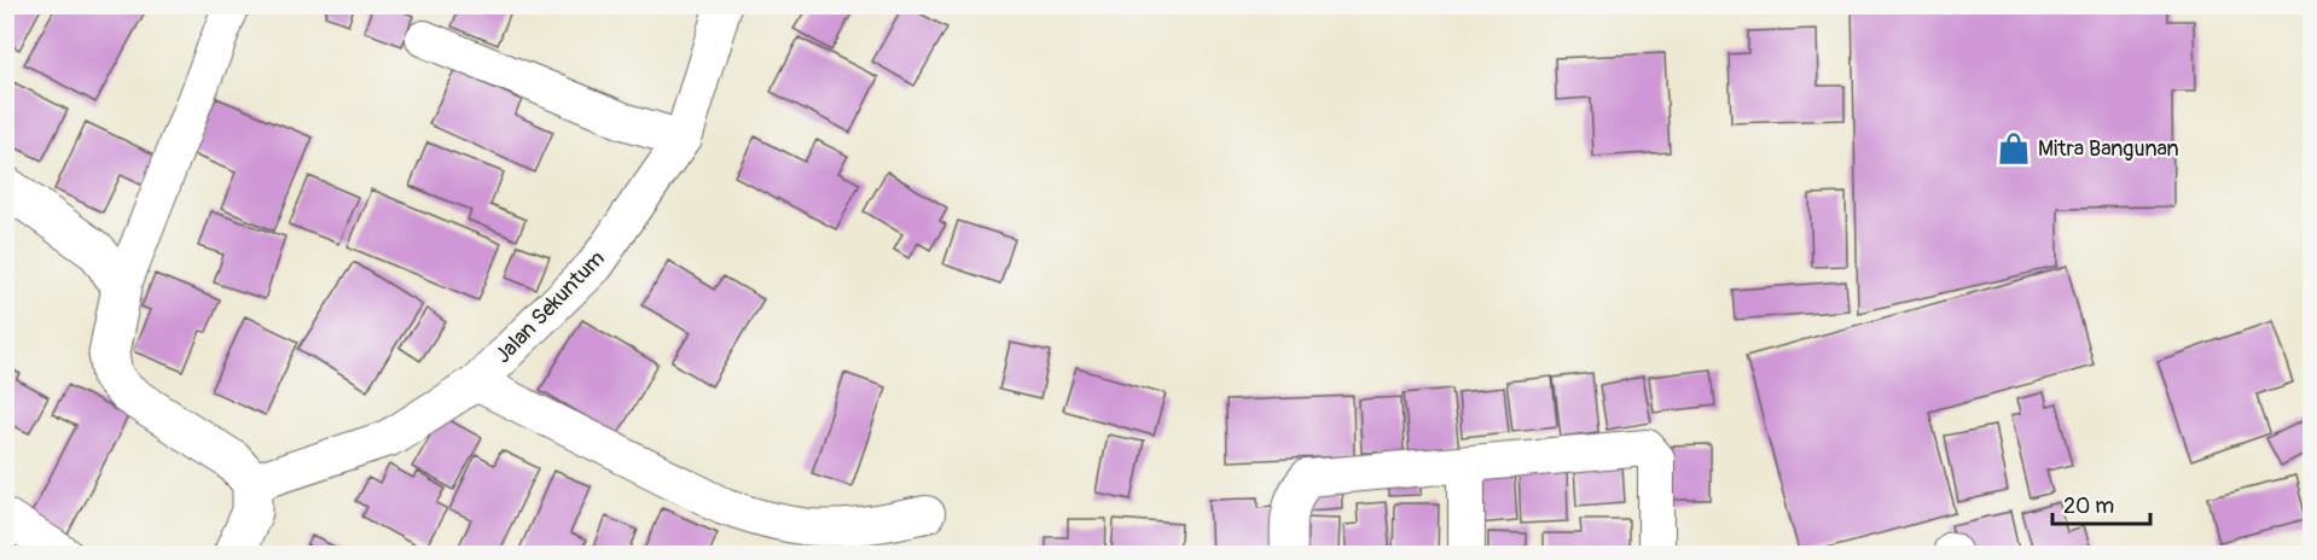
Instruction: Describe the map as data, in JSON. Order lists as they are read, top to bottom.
{
  "streets": {
    "street": ["Jalan Sekuntum"]
  },
  "places": {
    "shop": ["Mitra Bangunan"]
  },
  "scale_bar": "20 m"
}
